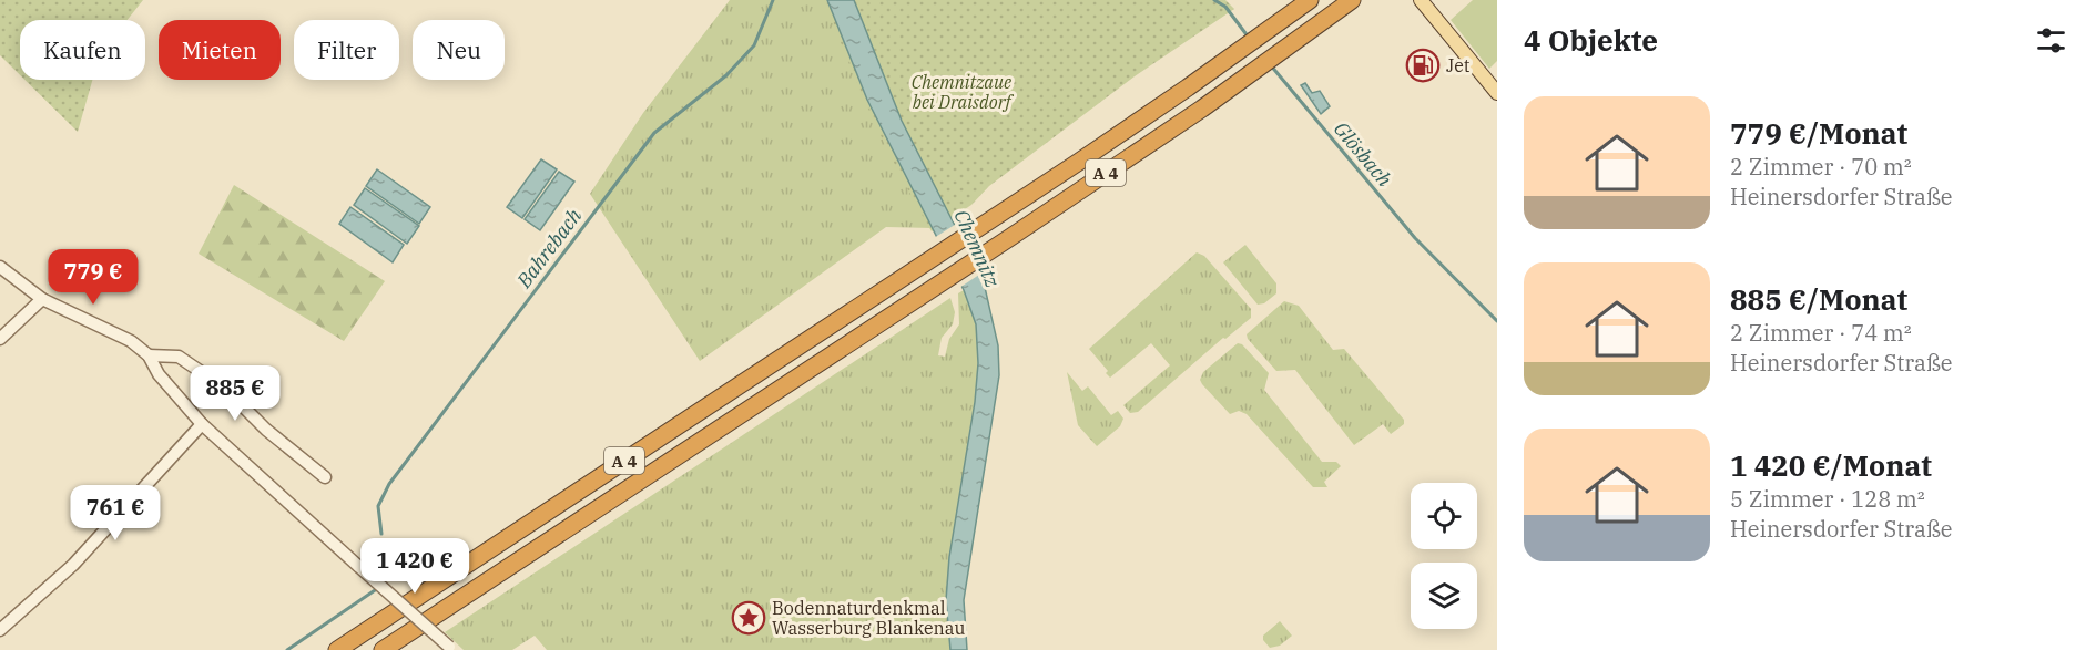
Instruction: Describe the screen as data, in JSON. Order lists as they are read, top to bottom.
{
  "streets": {
    "highway": ["A 4"]
  },
  "water": ["Glösbach", "Bahrebach", "Chemnitz"],
  "parks": ["Chemnitzaue bei Draisdorf"],
  "places": {
    "fuel station": ["Jet"],
    "place": ["Bodennaturdenkmal Wasserburg Blankenau"]
  },
  "page": {
    "heading": "4 Objekte",
    "chip": [
      "Kaufen",
      "Mieten",
      "Filter",
      "Neu"
    ],
    "list": [
      {
        "name": "779 €/Monat",
        "note": "2 Zimmer · 70 m² · Heinersdorfer Straße"
      },
      {
        "name": "885 €/Monat",
        "note": "2 Zimmer · 74 m² · Heinersdorfer Straße"
      },
      {
        "name": "1 420 €/Monat",
        "note": "5 Zimmer · 128 m² · Heinersdorfer Straße"
      }
    ],
    "price": [
      "779 €",
      "885 €",
      "761 €",
      "1 420 €"
    ]
  }
}
